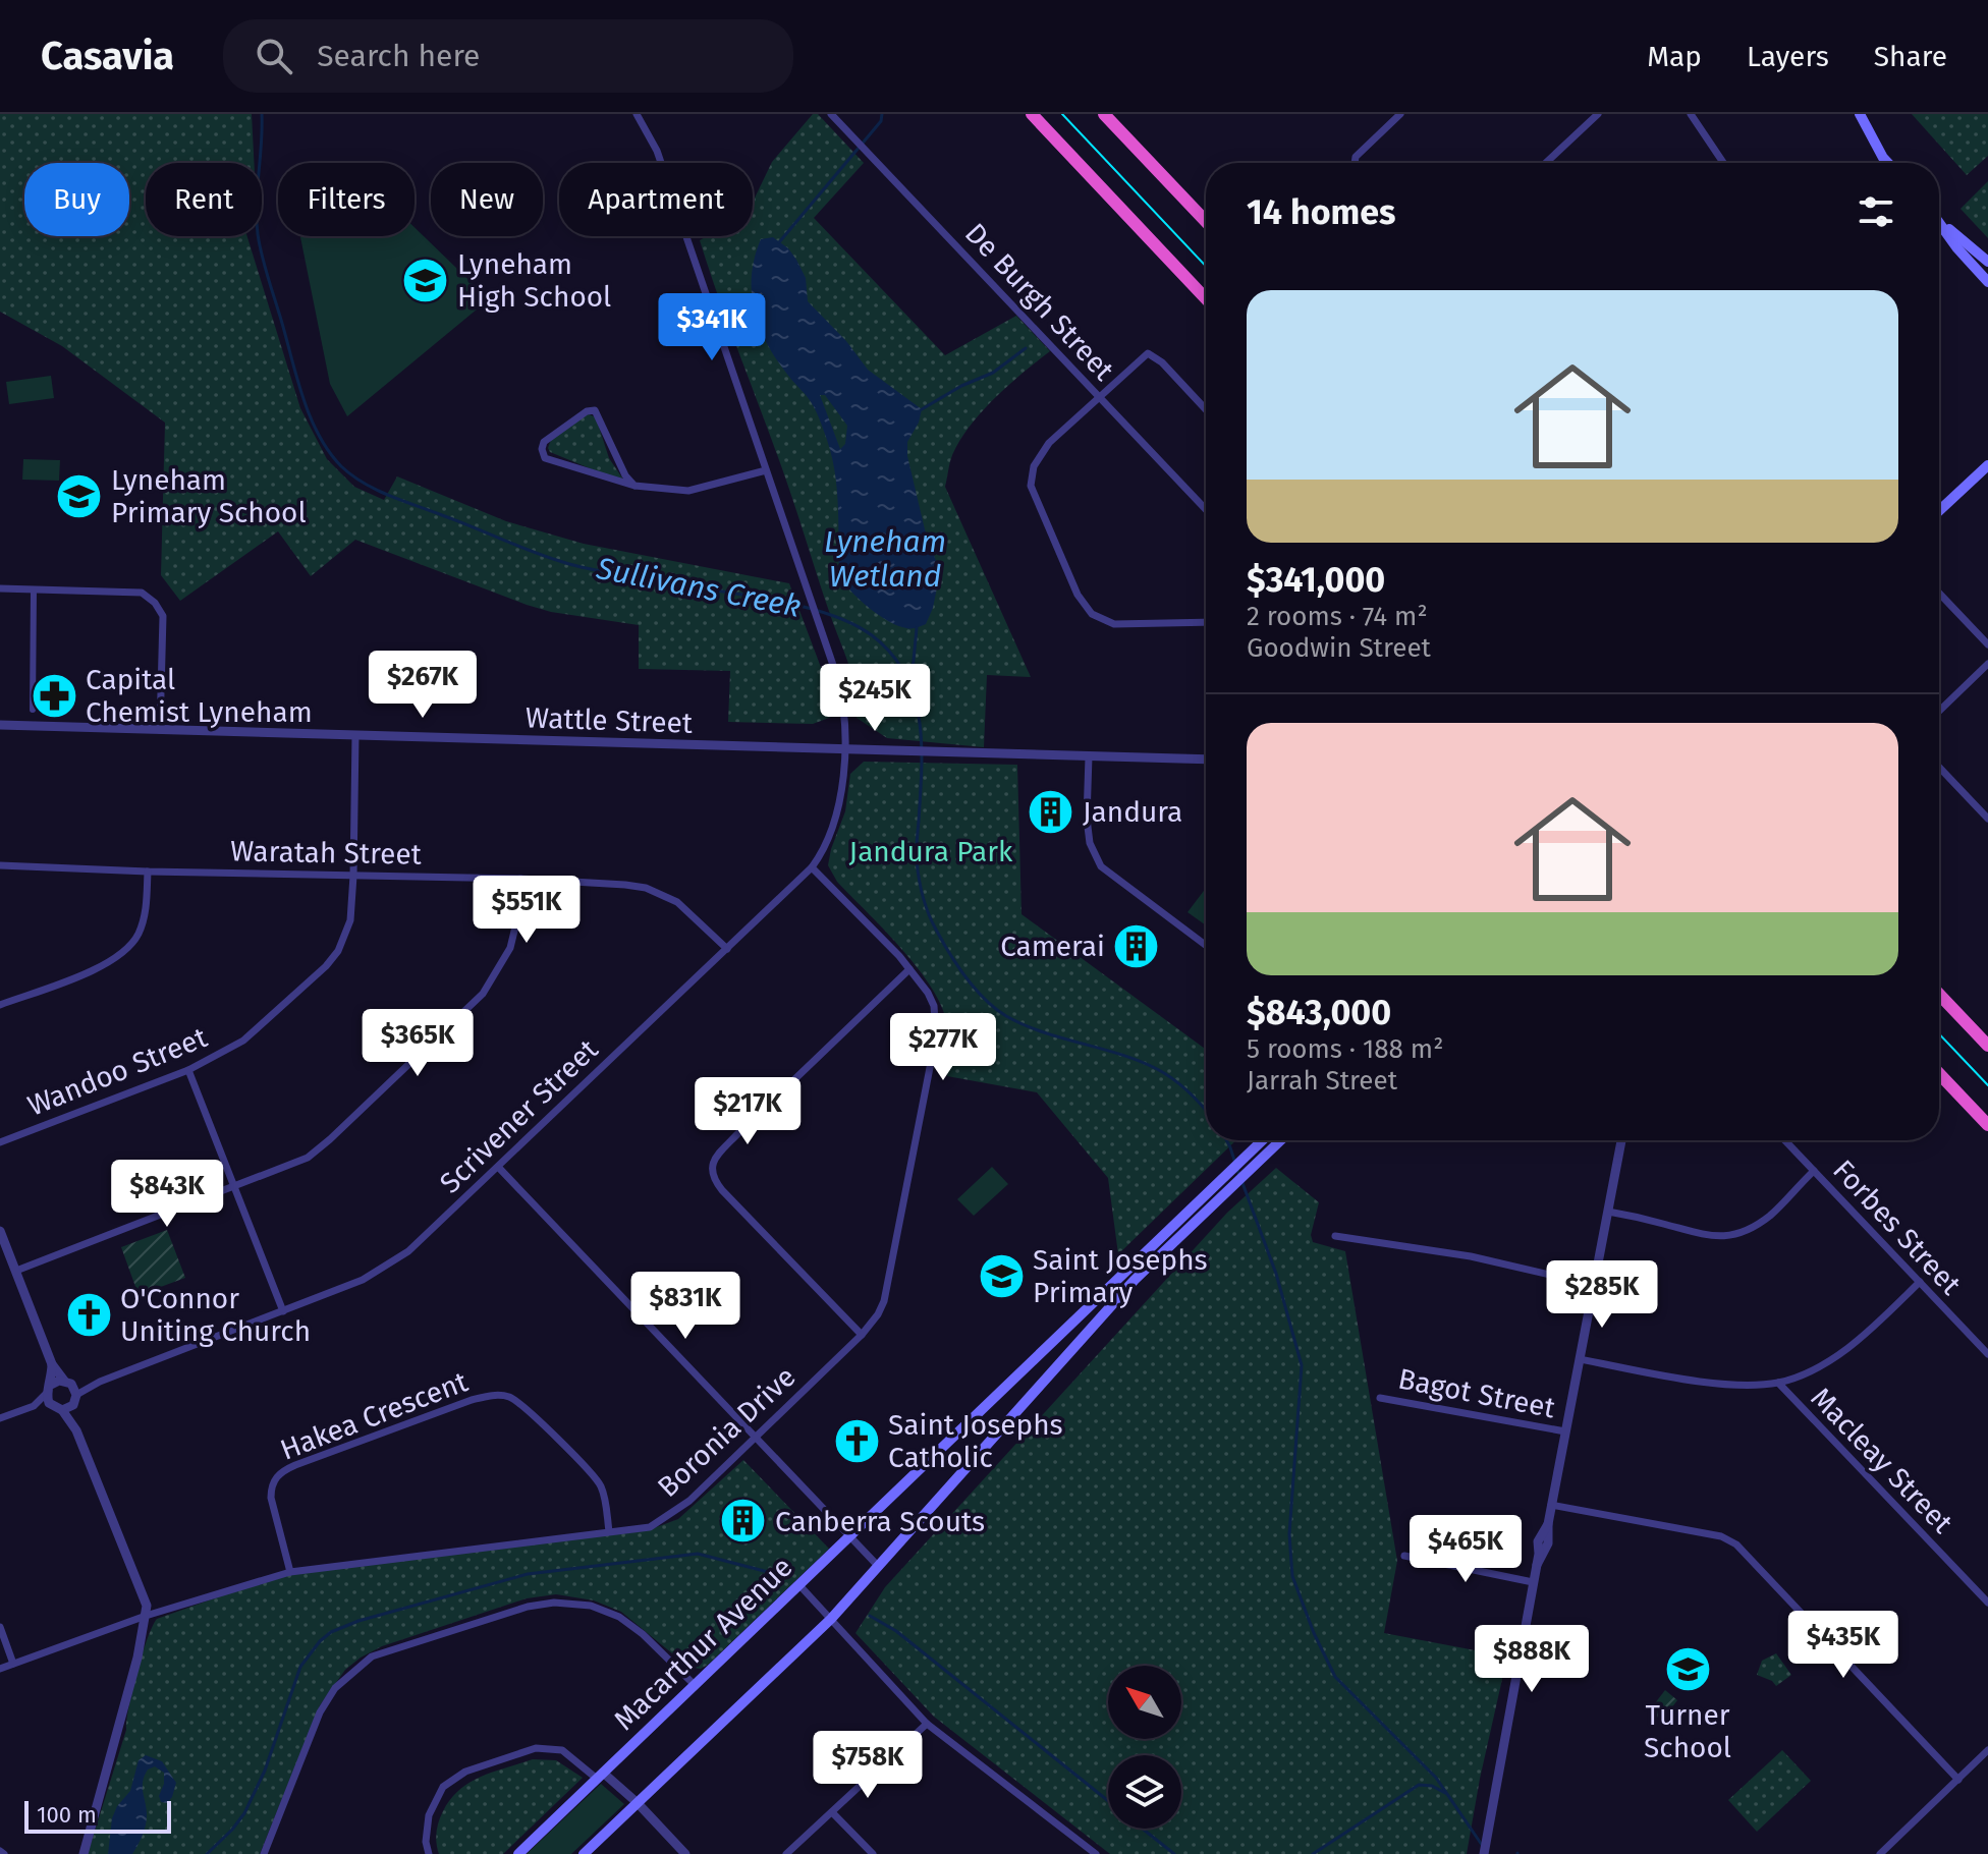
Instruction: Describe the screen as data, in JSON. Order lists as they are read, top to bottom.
{
  "streets": {
    "main road": ["Macarthur Avenue"],
    "street": [
      "De Burgh Street",
      "Wattle Street",
      "Waratah Street",
      "Wandoo Street",
      "Scrivener Street",
      "Forbes Street",
      "Bagot Street",
      "Hakea Crescent",
      "Boronia Drive",
      "Macleay Street"
    ]
  },
  "crossings": [
    ["Wattle Street", "Wandoo Street"],
    ["Wattle Street", "Scrivener Street"],
    ["Waratah Street", "Wandoo Street"],
    ["Waratah Street", "Scrivener Street"],
    ["Scrivener Street", "Boronia Drive"],
    ["Hakea Crescent", "Boronia Drive"]
  ],
  "water": ["Lyneham Wetland", "Sullivans Creek"],
  "parks": ["Jandura Park"],
  "places": {
    "school or university": [
      "Lyneham High School",
      "Lyneham Primary School",
      "Saint Josephs Primary",
      "Turner School"
    ],
    "pharmacy": ["Capital Chemist Lyneham"],
    "building": ["Jandura", "Camerai", "Canberra Scouts"],
    "church": ["O'Connor Uniting Church", "Saint Josephs Catholic"]
  },
  "scale_bar": "100 m",
  "north": "top left",
  "page": {
    "header": "Casavia",
    "search": "Search here",
    "nav": ["Map", "Layers", "Share"],
    "chip": [
      "Buy",
      "Rent",
      "Filters",
      "New",
      "Apartment"
    ],
    "heading": "14 homes",
    "list": [
      {
        "name": "$341,000",
        "note": "2 rooms · 74 m² · Goodwin Street"
      },
      {
        "name": "$843,000",
        "note": "5 rooms · 188 m² · Jarrah Street"
      }
    ],
    "price": [
      "$341K",
      "$267K",
      "$245K",
      "$551K",
      "$365K",
      "$277K",
      "$217K",
      "$843K",
      "$285K",
      "$831K",
      "$465K",
      "$435K",
      "$888K",
      "$758K"
    ],
    "scale": "100 m"
  }
}
